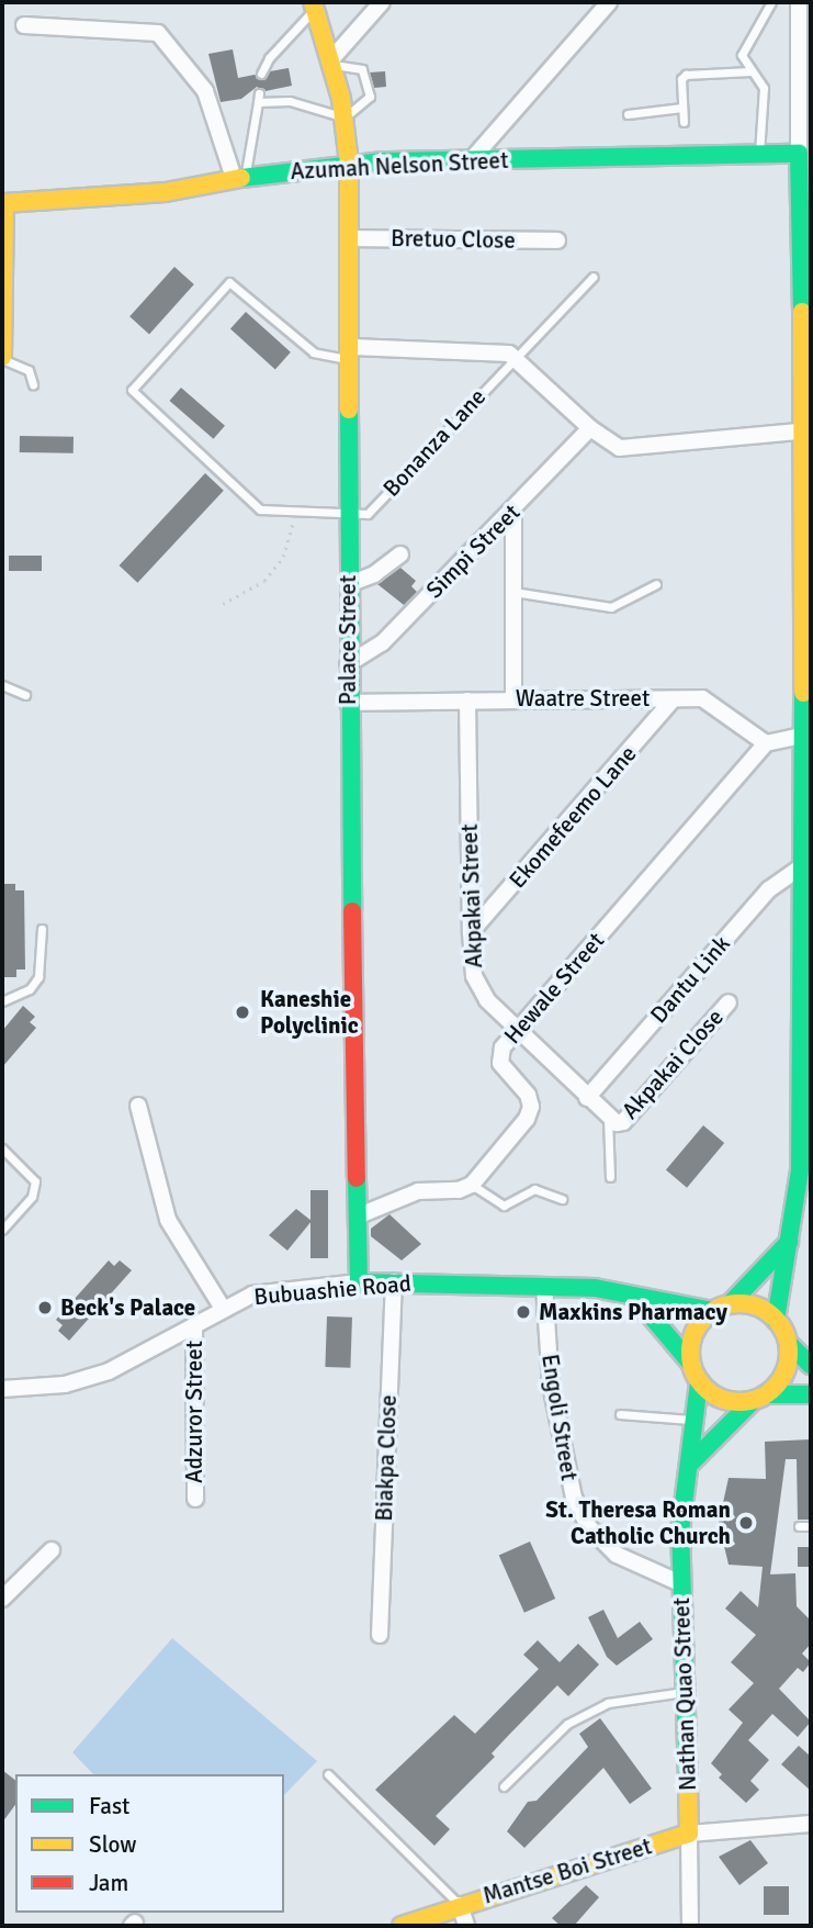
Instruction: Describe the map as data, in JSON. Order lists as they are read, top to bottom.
{
  "streets": {
    "street": [
      "Azumah Nelson Street",
      "Bretuo Close",
      "Simpi Street",
      "Palace Street",
      "Waatre Street",
      "Ekomefeemo Lane",
      "Akpakai Street",
      "Dantu Link",
      "Hewale Street",
      "Akpakai Close",
      "Bubuashie Road",
      "Adzuror Street",
      "Engoli Street",
      "Biakpa Close",
      "Nathan Quao Street",
      "Mantse Boi Street"
    ],
    "lane": ["Bonanza Lane"]
  },
  "crossings": [
    ["Azumah Nelson Street", "Palace Street"],
    ["Bretuo Close", "Palace Street"],
    ["Bonanza Lane", "Palace Street"],
    ["Simpi Street", "Palace Street"],
    ["Palace Street", "Waatre Street"],
    ["Palace Street", "Bubuashie Road"],
    ["Waatre Street", "Ekomefeemo Lane"],
    ["Waatre Street", "Akpakai Street"],
    ["Waatre Street", "Hewale Street"],
    ["Ekomefeemo Lane", "Akpakai Street"],
    ["Akpakai Street", "Dantu Link"],
    ["Akpakai Street", "Hewale Street"],
    ["Akpakai Street", "Akpakai Close"],
    ["Bubuashie Road", "Adzuror Street"],
    ["Bubuashie Road", "Engoli Street"],
    ["Bubuashie Road", "Biakpa Close"],
    ["Bubuashie Road", "Nathan Quao Street"],
    ["Engoli Street", "Nathan Quao Street"],
    ["Nathan Quao Street", "Mantse Boi Street"]
  ],
  "places": [
    "Kaneshie Polyclinic",
    "Beck's Palace",
    "Maxkins Pharmacy",
    "St. Theresa Roman Catholic Church"
  ],
  "legend": ["Fast", "Slow", "Jam"]
}
